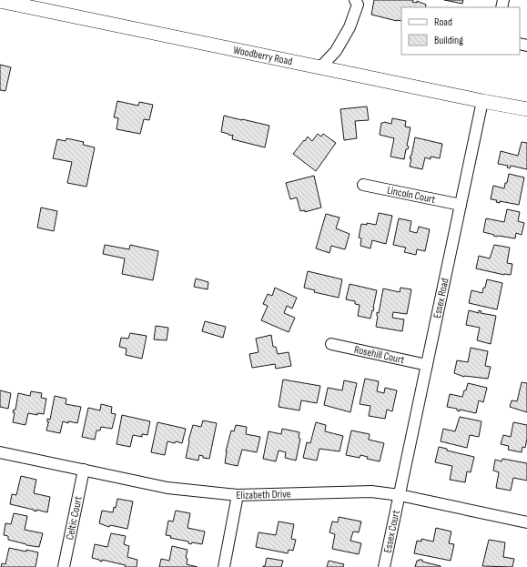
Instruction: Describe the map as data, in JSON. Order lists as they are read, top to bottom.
{
  "streets": {
    "street": [
      "Woodberry Road",
      "Lincoln Court",
      "Essex Road",
      "Rosehill Court",
      "Elizabeth Drive",
      "Celtic Court",
      "Essex Court"
    ]
  },
  "crossings": [
    ["Woodberry Road", "Essex Road"],
    ["Lincoln Court", "Essex Road"],
    ["Essex Road", "Rosehill Court"],
    ["Essex Road", "Elizabeth Drive"],
    ["Essex Road", "Essex Court"],
    ["Elizabeth Drive", "Celtic Court"],
    ["Elizabeth Drive", "Essex Court"]
  ],
  "legend": ["Road", "Building"]
}
